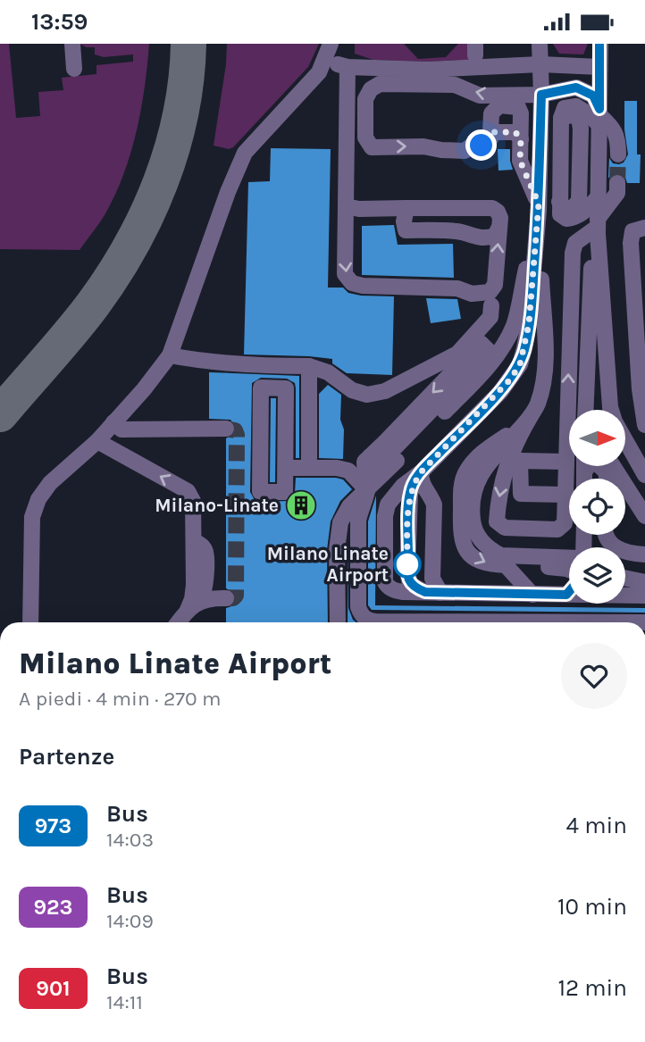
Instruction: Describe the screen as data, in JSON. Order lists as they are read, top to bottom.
{
  "places": {
    "building": ["Milano-Linate"],
    "other": ["Milano Linate Airport"]
  },
  "lines": ["bus line 973"],
  "north": "right",
  "page": {
    "status": "13:59",
    "heading": [
      ["Milano Linate Airport", "A piedi · 4 min · 270 m"],
      "Partenze"
    ],
    "list": [
      {
        "mark": "973",
        "name": "Bus",
        "note": "14:03",
        "value": "4 min"
      },
      {
        "mark": "923",
        "name": "Bus",
        "note": "14:09",
        "value": "10 min"
      },
      {
        "mark": "901",
        "name": "Bus",
        "note": "14:11",
        "value": "12 min"
      }
    ]
  }
}
